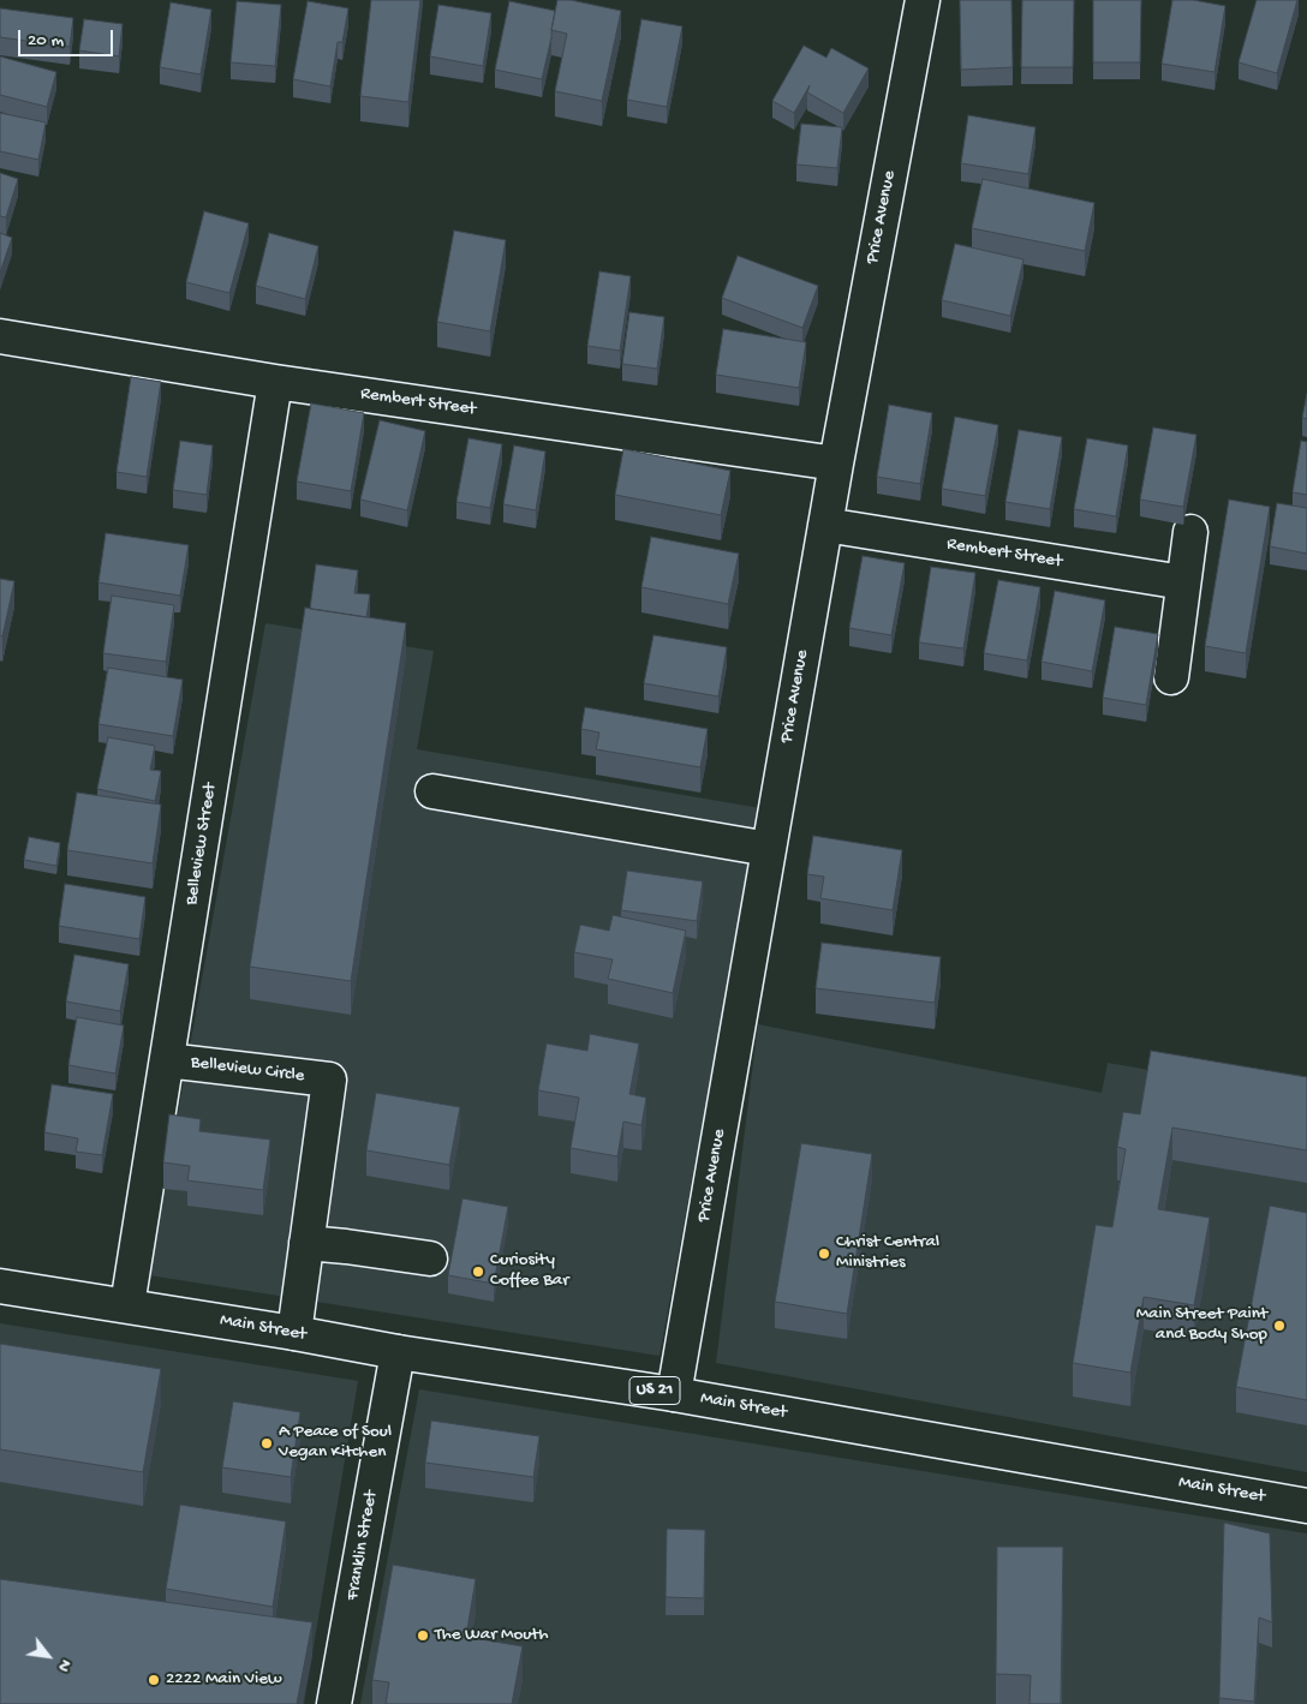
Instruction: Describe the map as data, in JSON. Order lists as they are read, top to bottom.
{
  "streets": {
    "street": [
      "Price Avenue",
      "Rembert Street",
      "Belleview Street",
      "Belleview Circle",
      "Main Street",
      "US 21",
      "Franklin Street"
    ]
  },
  "crossings": [
    ["Price Avenue", "Rembert Street"],
    ["Price Avenue", "Main Street"],
    ["Rembert Street", "Belleview Street"],
    ["Belleview Street", "Belleview Circle"],
    ["Belleview Street", "Main Street"],
    ["Main Street", "Franklin Street"]
  ],
  "places": [
    "Christ Central Ministries",
    "Curiosity Coffee Bar",
    "Main Street Paint and Body Shop",
    "A Peace of Soul Vegan Kitchen",
    "The War Mouth",
    "2222 Main View"
  ],
  "scale_bar": "20 m",
  "north": "bottom right"
}
